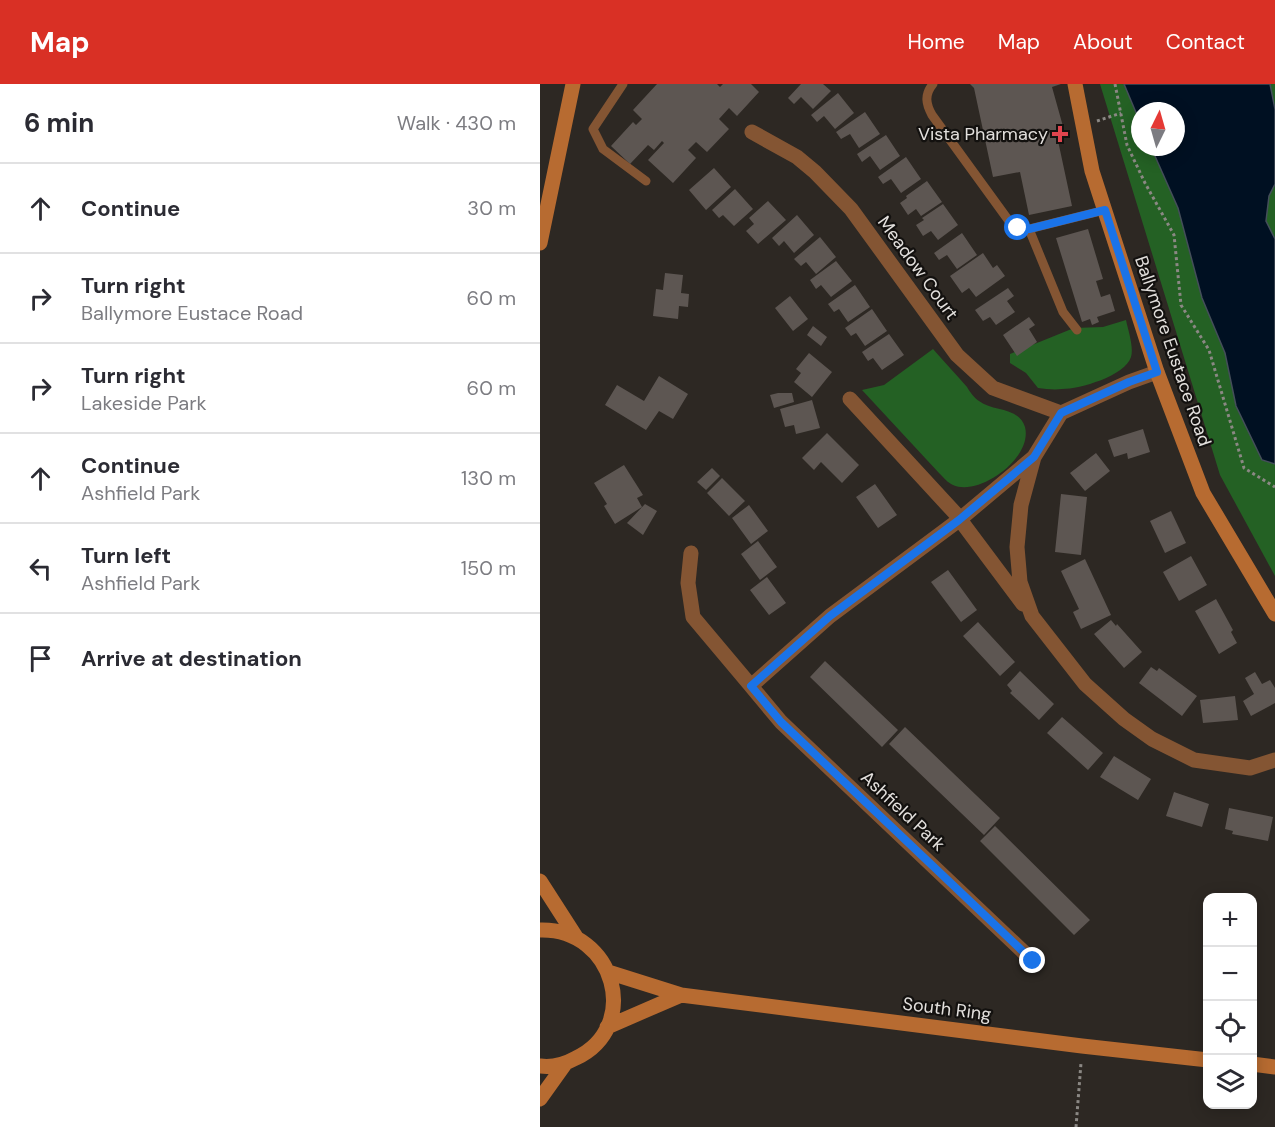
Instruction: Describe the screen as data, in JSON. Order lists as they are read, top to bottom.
{
  "streets": {
    "main road": ["Ballymore Eustace Road", "South Ring"],
    "street": ["Meadow Court", "Ashfield Park"]
  },
  "places": {
    "health": ["Vista Pharmacy"]
  },
  "north": "top",
  "page": {
    "header": "Map",
    "nav": [
      "Home",
      "Map",
      "About",
      "Contact"
    ],
    "heading": ["6 min", "Walk · 430 m"],
    "list": [
      ["Continue", "30 m"],
      ["Turn right", "Ballymore Eustace Road", "60 m"],
      ["Turn right", "Lakeside Park", "60 m"],
      ["Continue", "Ashfield Park", "130 m"],
      ["Turn left", "Ashfield Park", "150 m"],
      "Arrive at destination"
    ],
    "map_buttons": ["+", "−"]
  }
}
